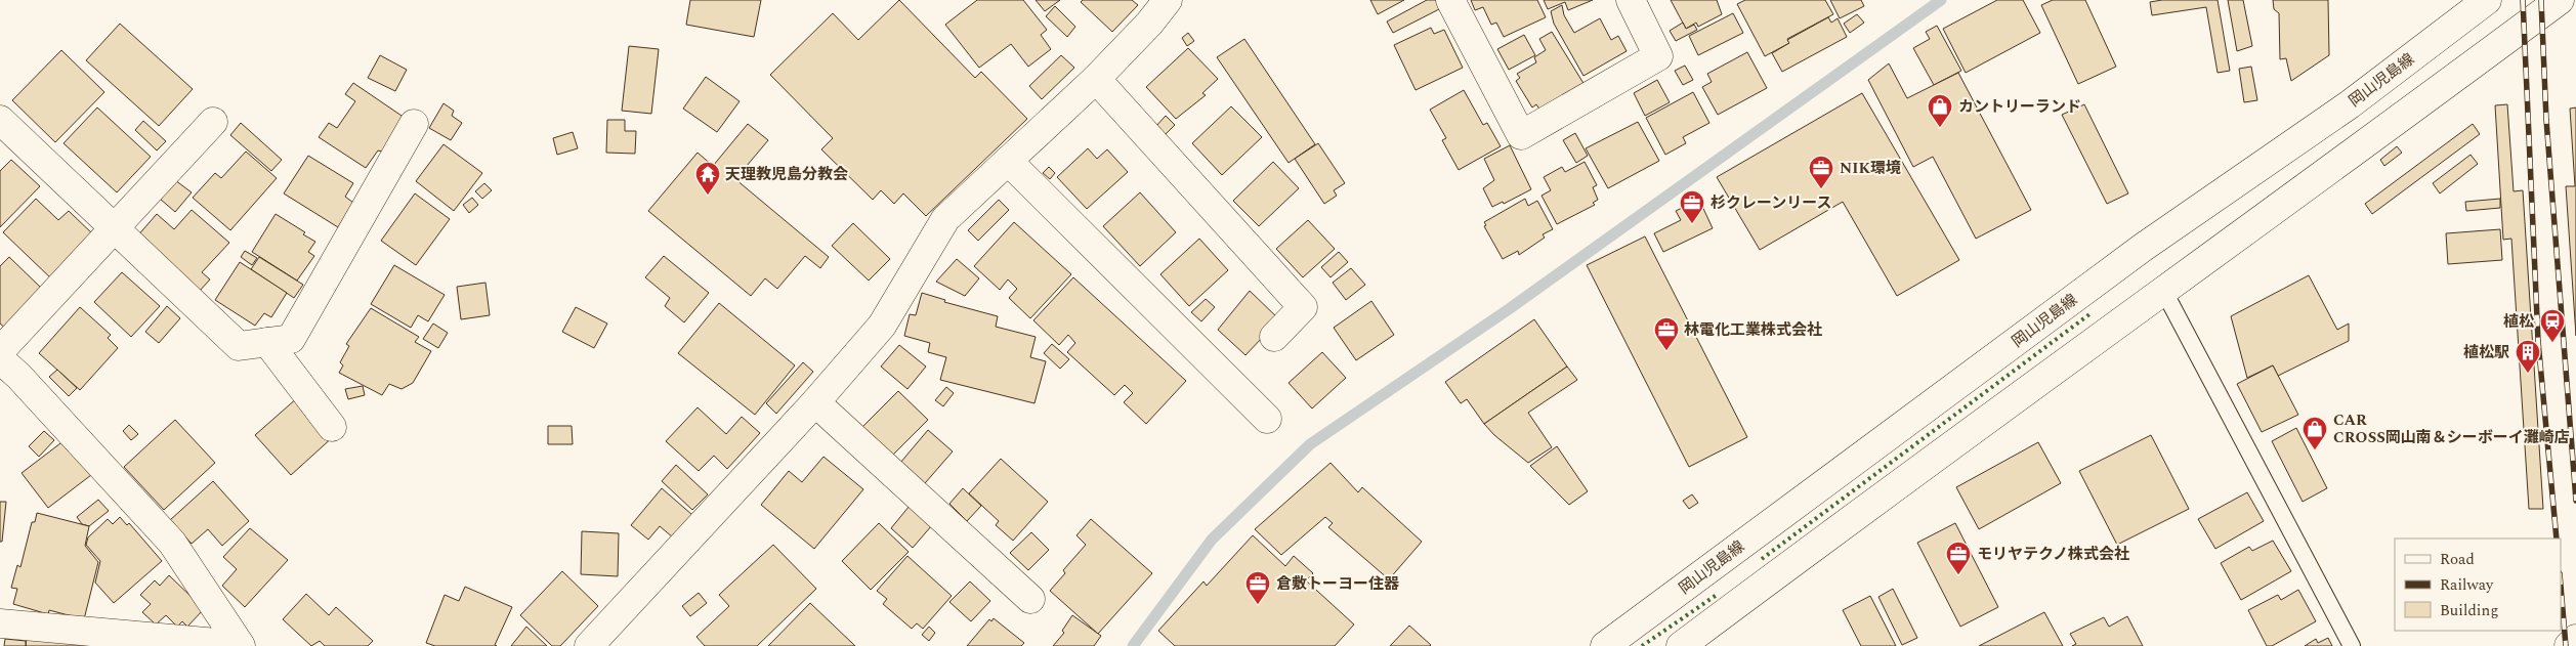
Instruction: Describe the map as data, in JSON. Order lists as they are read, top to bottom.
{
  "streets": {
    "street": ["岡山児島線"]
  },
  "places": {
    "shop": ["カントリーランド", "CAR CROSS岡山南＆シーボーイ灘崎店"],
    "office": [
      "NIK環境",
      "杉クレーンリース",
      "林電化工業株式会社",
      "モリヤテクノ株式会社",
      "倉敷トーヨー住器"
    ],
    "temple": ["天理教児島分教会"],
    "station": ["植松"],
    "building": ["植松駅"]
  },
  "legend": ["Road", "Railway", "Building"]
}
